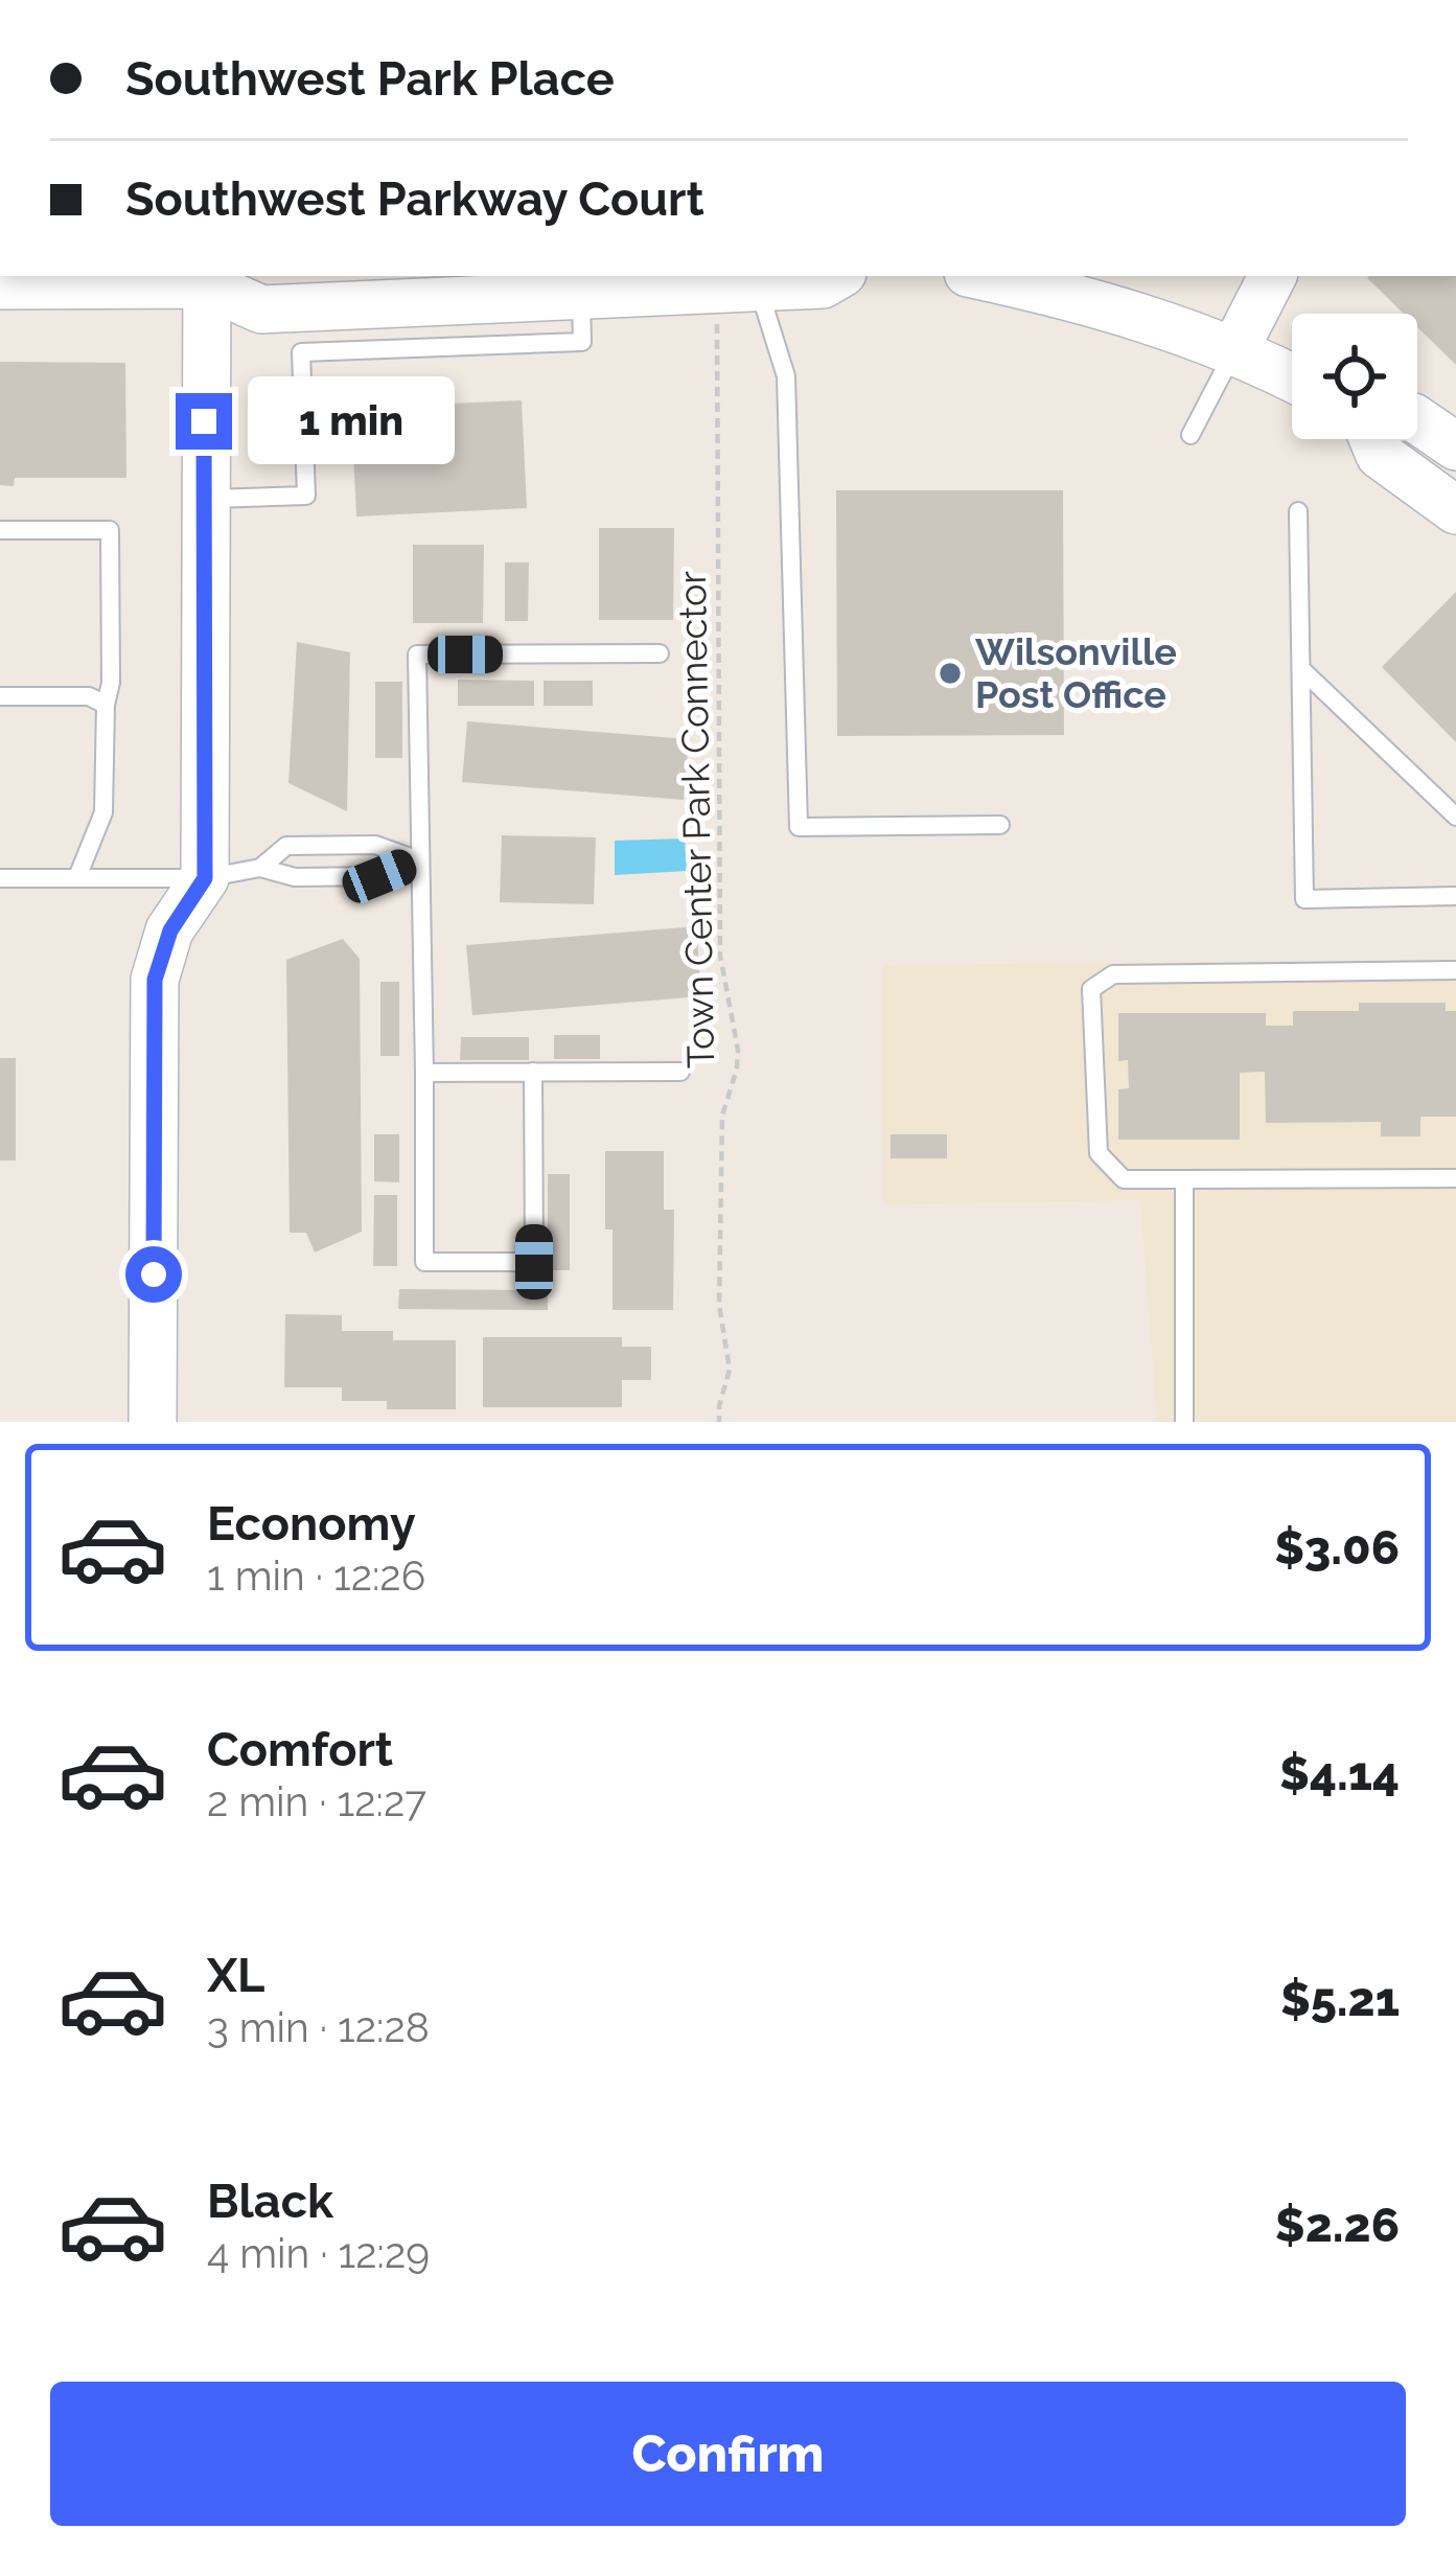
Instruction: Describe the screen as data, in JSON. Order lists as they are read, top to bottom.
{
  "streets": {
    "path": ["Town Center Park Connector"]
  },
  "places": ["Wilsonville Post Office"],
  "page": {
    "banner": ["Southwest Park Place", "Southwest Parkway Court"],
    "bubble": "1 min",
    "list": [
      {
        "name": "Economy",
        "note": "1 min · 12:26",
        "value": "$3.06"
      },
      {
        "name": "Comfort",
        "note": "2 min · 12:27",
        "value": "$4.14"
      },
      {
        "name": "XL",
        "note": "3 min · 12:28",
        "value": "$5.21"
      },
      {
        "name": "Black",
        "note": "4 min · 12:29",
        "value": "$2.26"
      }
    ],
    "buttons": "Confirm"
  }
}
